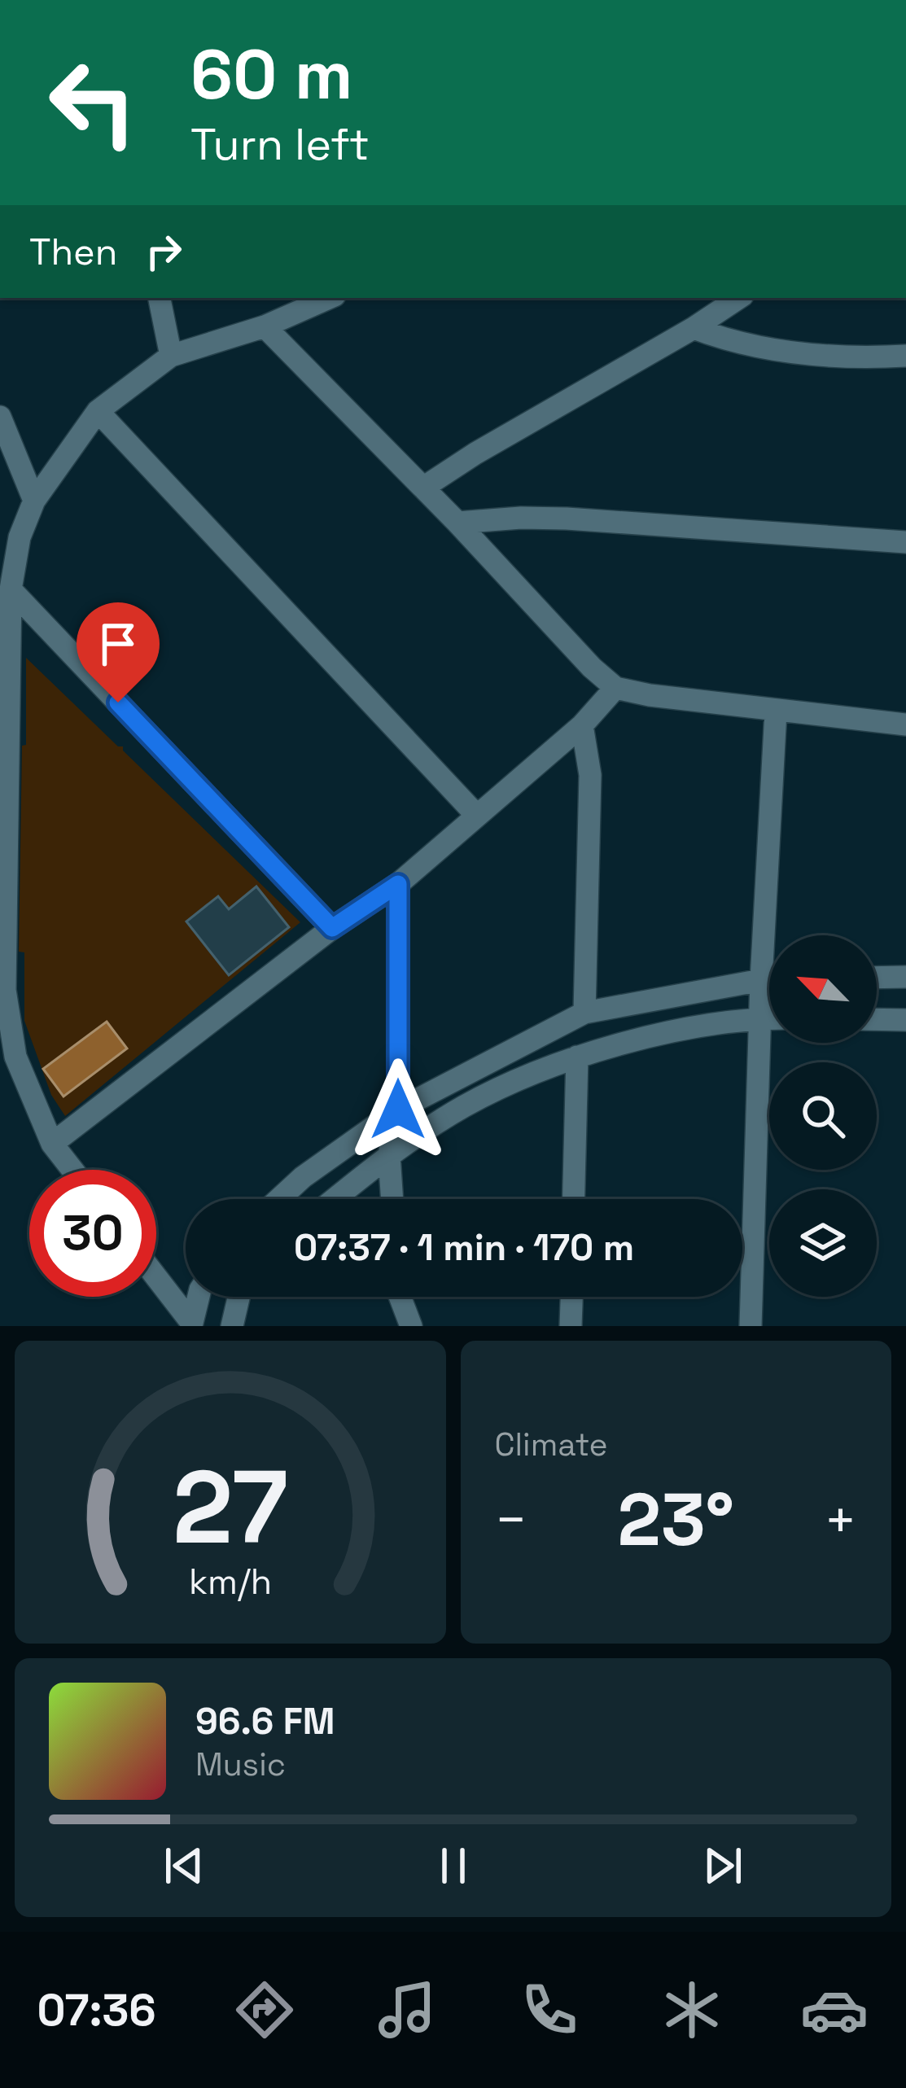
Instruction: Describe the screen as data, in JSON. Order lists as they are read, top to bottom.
{
  "north": "top left",
  "page": {
    "turn": ["60 m", "Turn left"],
    "then": "Then",
    "limit": "30",
    "trip": "07:37 · 1 min · 170 m",
    "tile": "Climate",
    "heat": ["−", "23°", "+"],
    "song": ["96.6 FM", "Music"],
    "tabs": "07:36",
    "gauge": ["27", "km/h"]
  }
}
